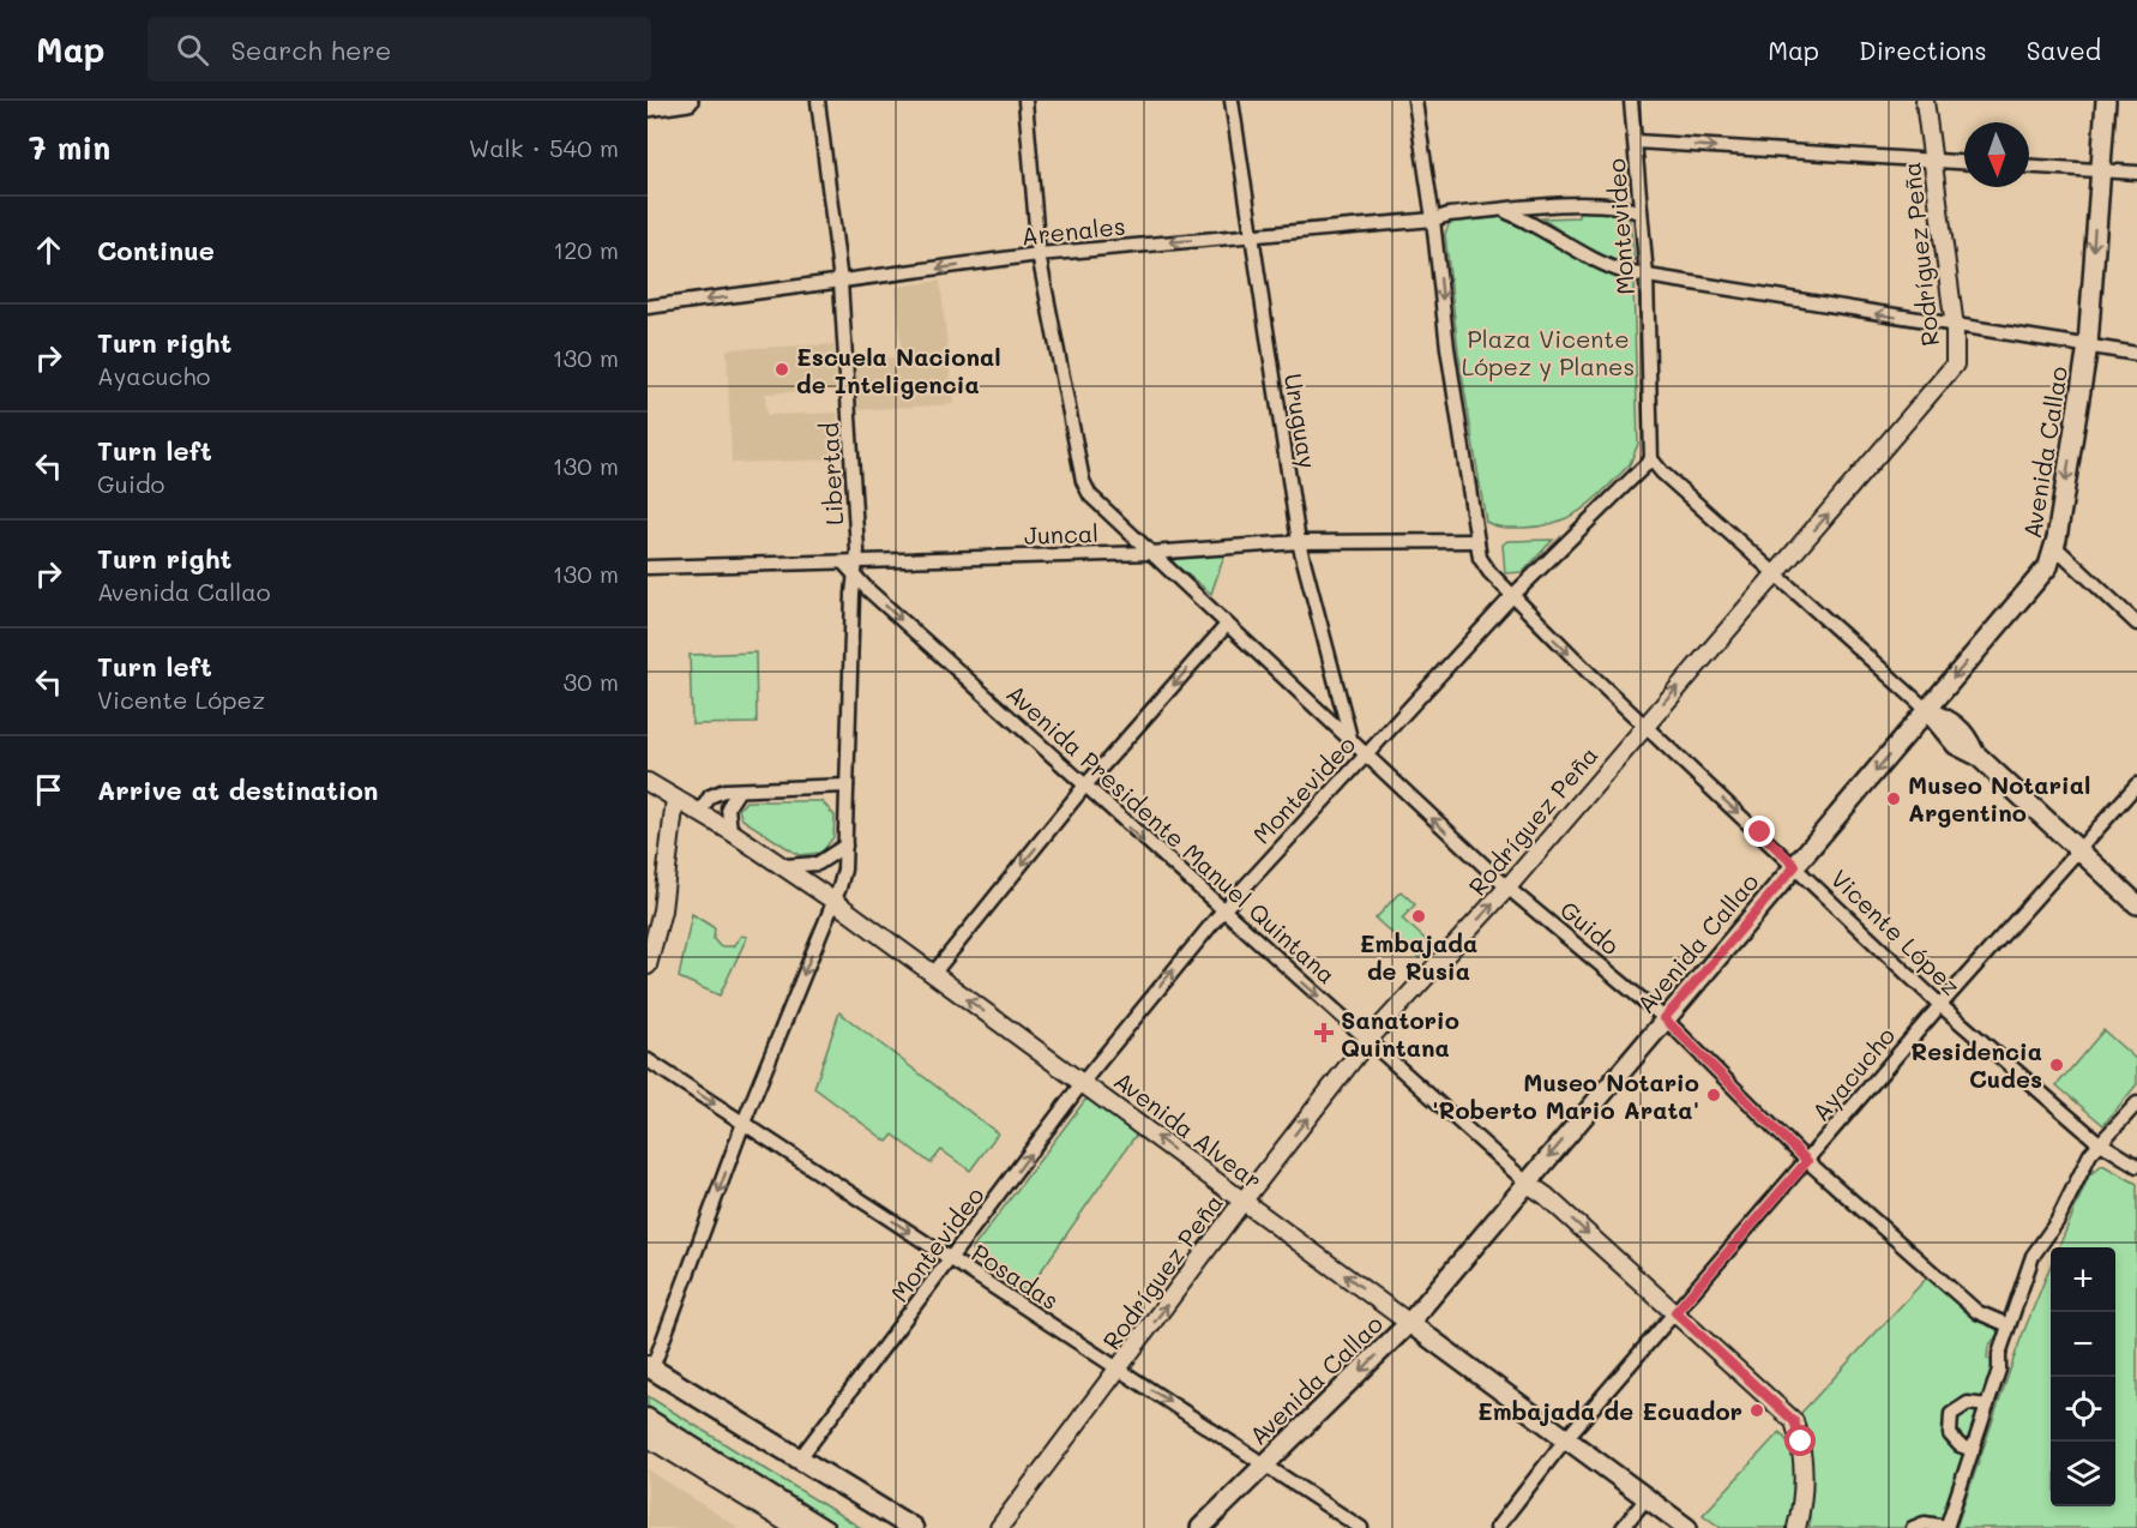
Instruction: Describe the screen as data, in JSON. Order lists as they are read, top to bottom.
{
  "streets": {
    "main road": ["Avenida Callao", "Avenida Alvear"],
    "street": [
      "Montevideo",
      "Arenales",
      "Rodríguez Peña",
      "Uruguay",
      "Libertad",
      "Juncal",
      "Avenida Presidente Manuel Quintana",
      "Guido",
      "Vicente López",
      "Ayacucho",
      "Posadas"
    ]
  },
  "crossings": [
    ["Montevideo", "Arenales"],
    ["Montevideo", "Avenida Presidente Manuel Quintana"],
    ["Montevideo", "Guido"],
    ["Montevideo", "Vicente López"],
    ["Montevideo", "Avenida Alvear"],
    ["Montevideo", "Posadas"],
    ["Arenales", "Uruguay"],
    ["Arenales", "Libertad"],
    ["Arenales", "Guido"],
    ["Arenales", "Vicente López"],
    ["Rodríguez Peña", "Avenida Presidente Manuel Quintana"],
    ["Rodríguez Peña", "Guido"],
    ["Rodríguez Peña", "Vicente López"],
    ["Rodríguez Peña", "Avenida Alvear"],
    ["Rodríguez Peña", "Posadas"],
    ["Uruguay", "Juncal"],
    ["Uruguay", "Guido"],
    ["Avenida Callao", "Avenida Presidente Manuel Quintana"],
    ["Avenida Callao", "Guido"],
    ["Avenida Callao", "Vicente López"],
    ["Avenida Callao", "Avenida Alvear"],
    ["Avenida Callao", "Posadas"],
    ["Libertad", "Juncal"],
    ["Libertad", "Avenida Presidente Manuel Quintana"],
    ["Juncal", "Avenida Presidente Manuel Quintana"],
    ["Juncal", "Guido"],
    ["Juncal", "Vicente López"],
    ["Avenida Presidente Manuel Quintana", "Ayacucho"],
    ["Guido", "Ayacucho"],
    ["Vicente López", "Ayacucho"],
    ["Ayacucho", "Avenida Alvear"]
  ],
  "one_way": [
    "Arenales",
    "Rodríguez Peña",
    "Avenida Callao",
    "Avenida Presidente Manuel Quintana",
    "Vicente López",
    "Avenida Alvear",
    "Posadas"
  ],
  "parks": ["Plaza Vicente López y Planes"],
  "places": {
    "other": [
      "Escuela Nacional de Inteligencia",
      "Museo Notarial Argentino",
      "Embajada de Rusia",
      "Residencia Cudes",
      "Museo Notario 'Roberto Mario Arata'",
      "Embajada de Ecuador"
    ],
    "health": ["Sanatorio Quintana"]
  },
  "north": "bottom",
  "page": {
    "header": "Map",
    "search": "Search here",
    "nav": ["Map", "Directions", "Saved"],
    "heading": ["7 min", "Walk · 540 m"],
    "list": [
      ["Continue", "120 m"],
      ["Turn right", "Ayacucho", "130 m"],
      ["Turn left", "Guido", "130 m"],
      ["Turn right", "Avenida Callao", "130 m"],
      ["Turn left", "Vicente López", "30 m"],
      "Arrive at destination"
    ],
    "map_buttons": ["+", "−"]
  }
}
